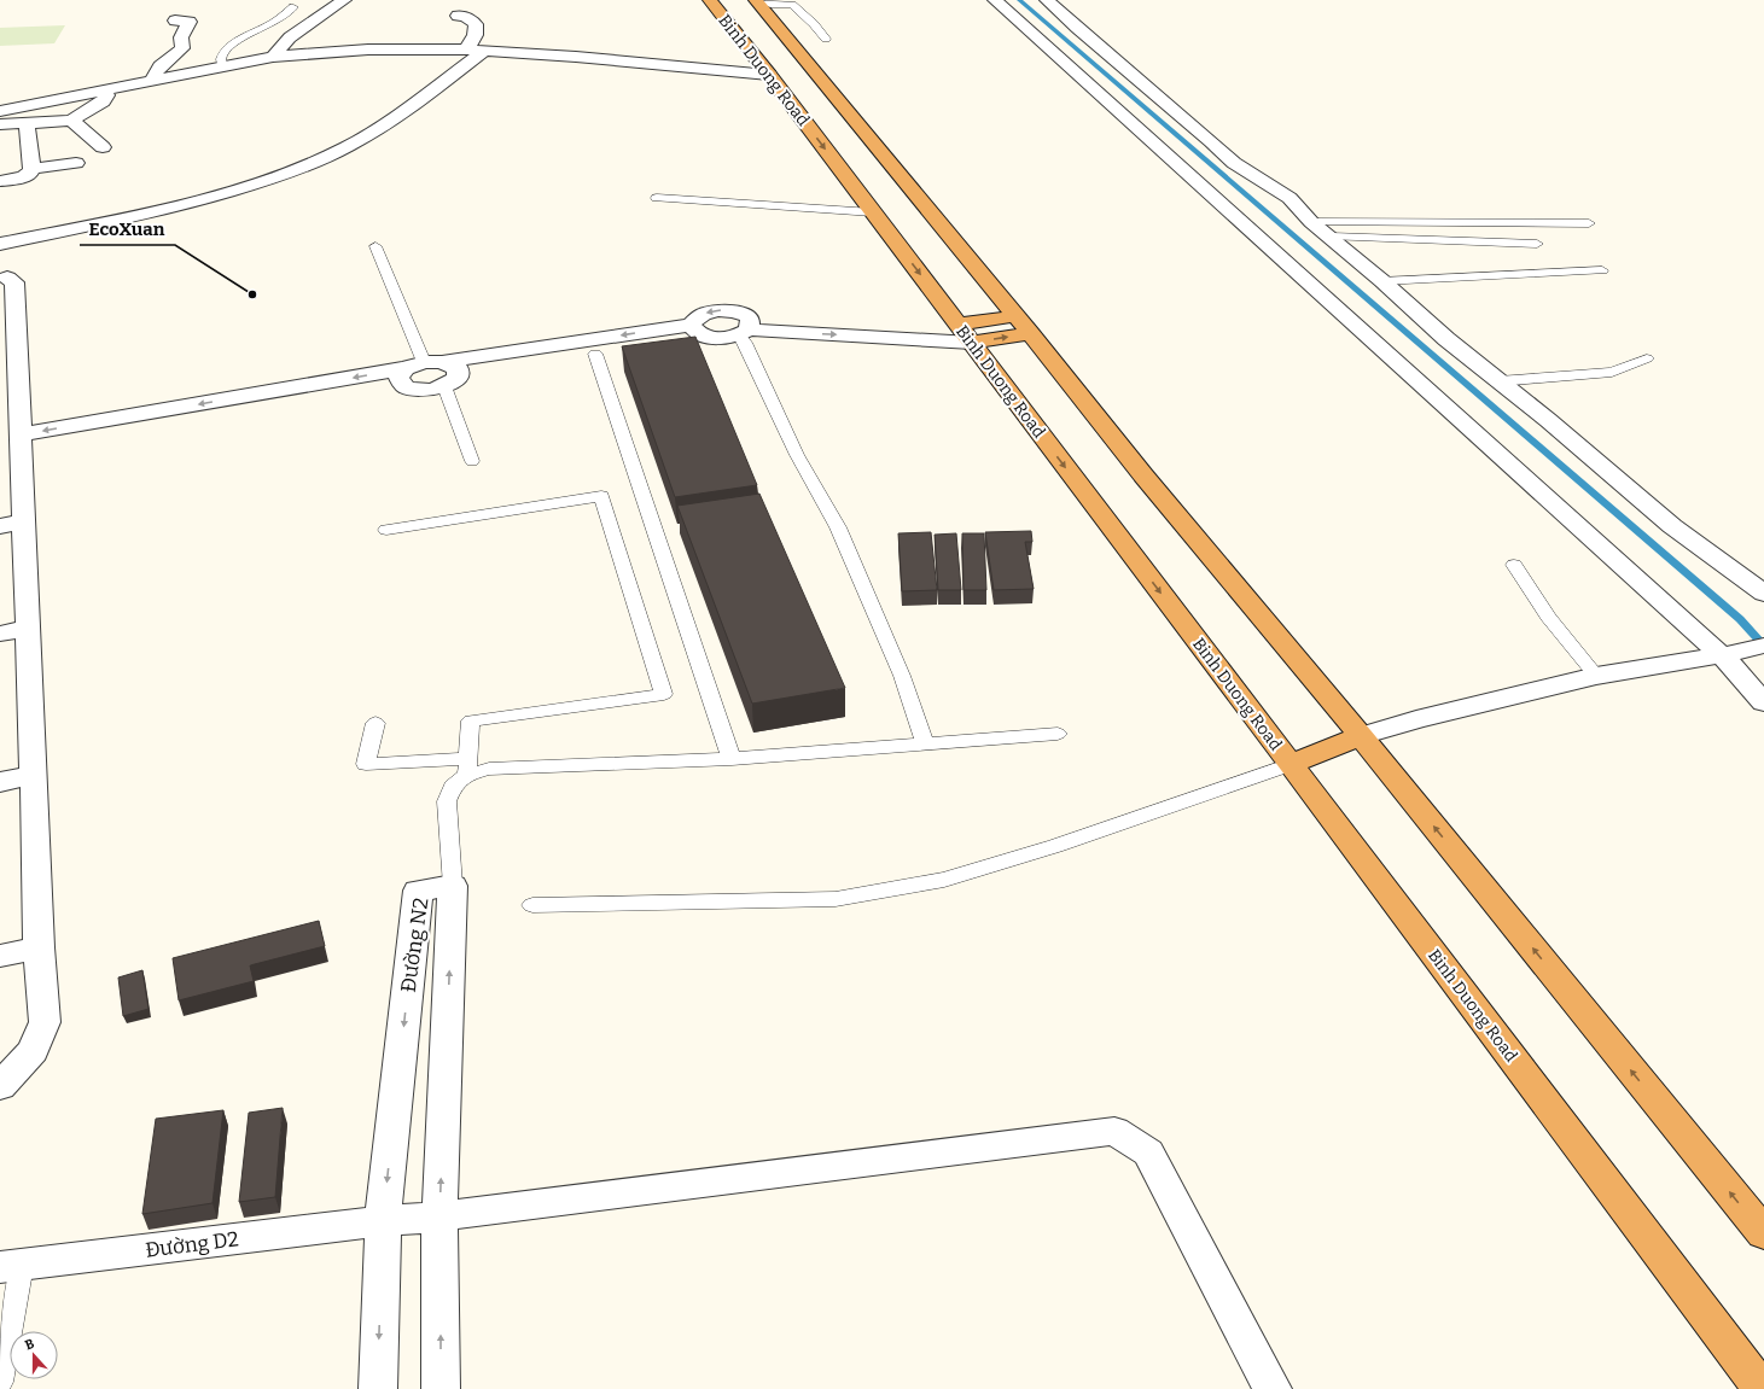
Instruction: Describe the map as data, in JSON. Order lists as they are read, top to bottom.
{
  "streets": {
    "highway": ["Binh Duong Road"],
    "street": ["Đường N2", "Đường D2"]
  },
  "crossings": [
    ["Đường N2", "Đường D2"]
  ],
  "places": ["EcoXuan"],
  "north": "top"
}
